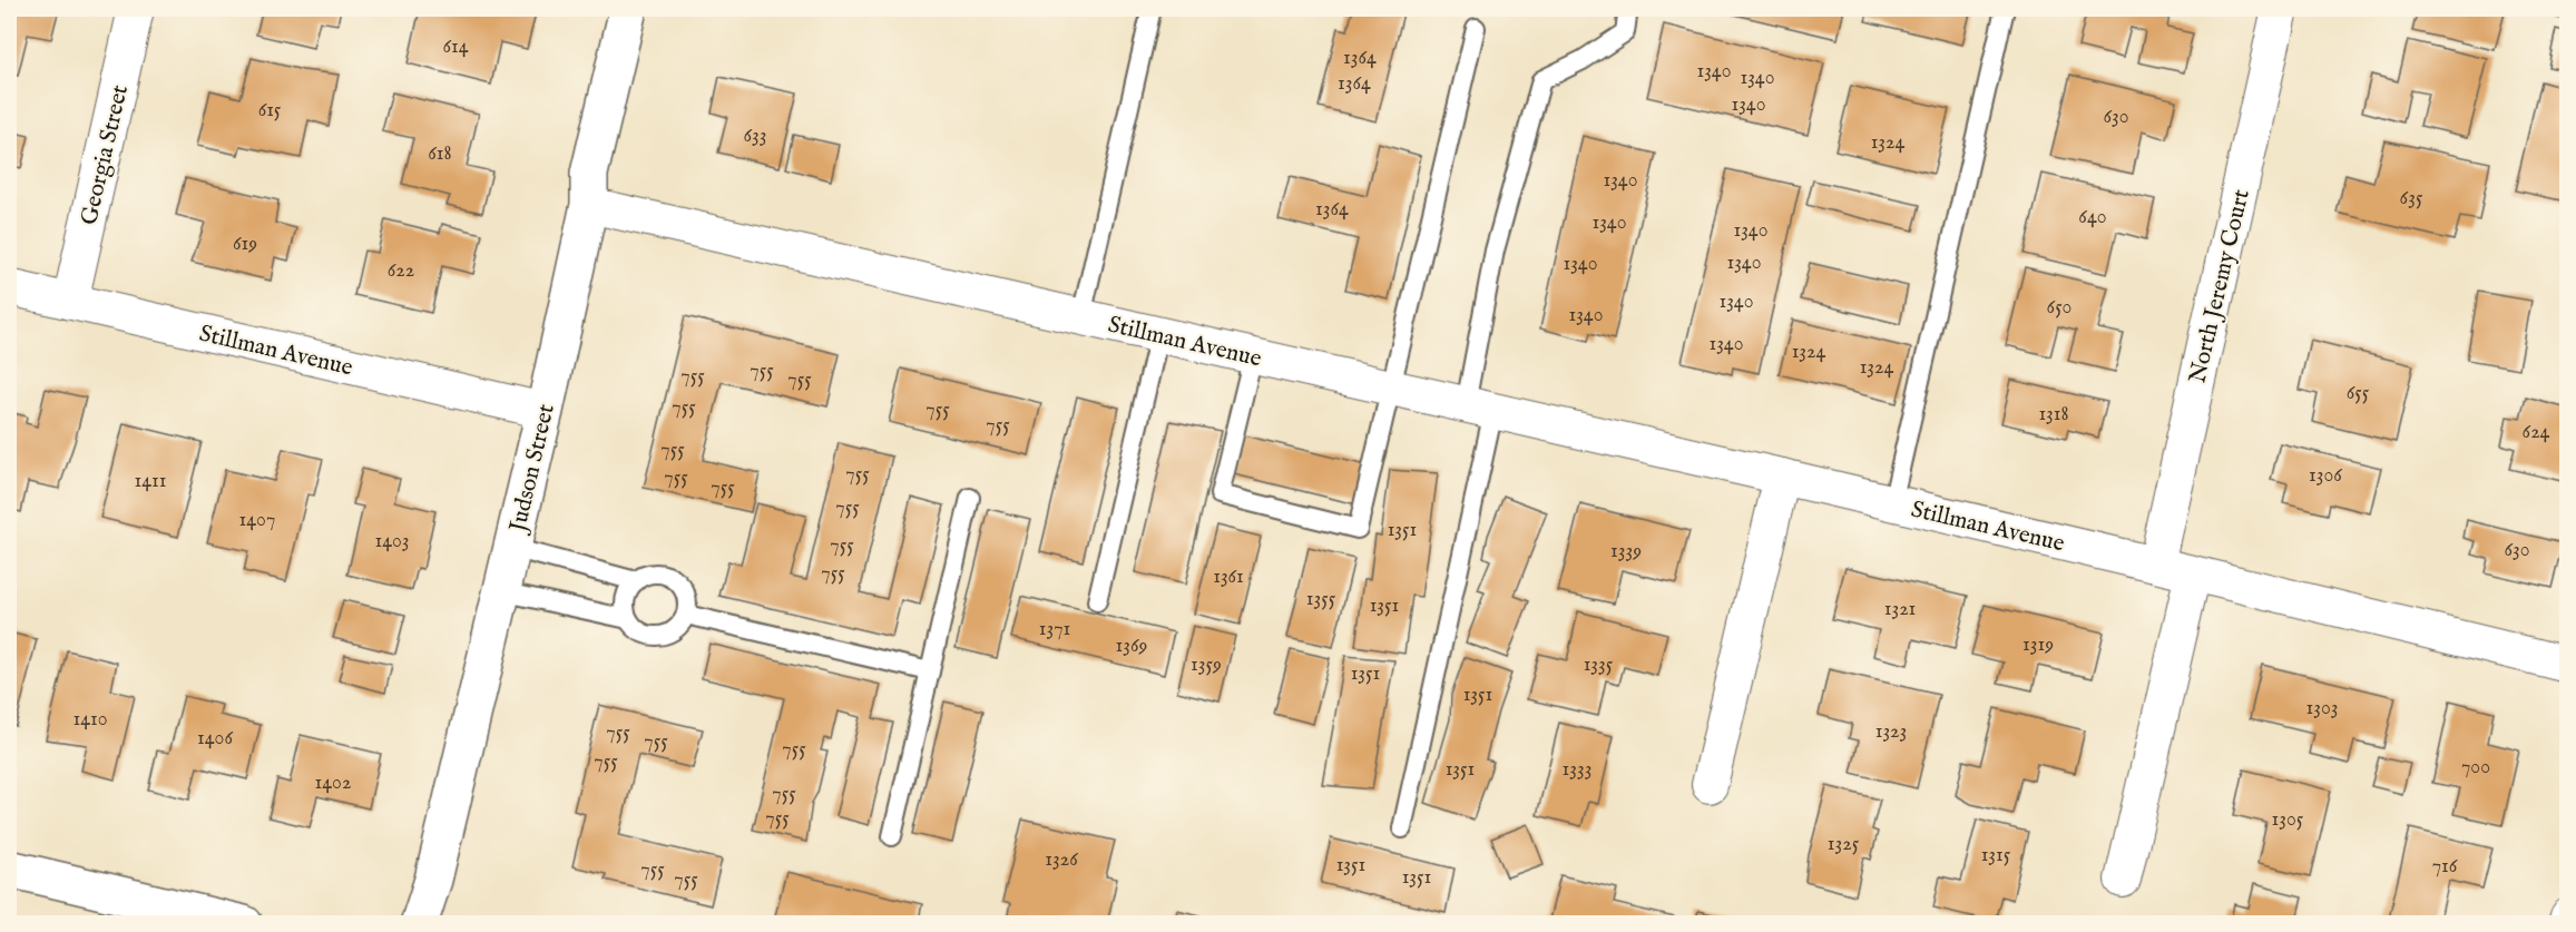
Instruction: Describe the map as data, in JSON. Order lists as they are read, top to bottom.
{
  "streets": {
    "main road": ["Judson Street"],
    "street": ["Georgia Street", "North Jeremy Court", "Stillman Avenue"]
  },
  "crossings": [
    ["Georgia Street", "Stillman Avenue"],
    ["North Jeremy Court", "Stillman Avenue"],
    ["Stillman Avenue", "Judson Street"]
  ],
  "house_numbers": [
    "614",
    "1364",
    "1340",
    "1340",
    "1364",
    "1340",
    "615",
    "630",
    "633",
    "1324",
    "618",
    "1340",
    "635",
    "1364",
    "640",
    "1340",
    "1340",
    "619",
    "1340",
    "1340",
    "622",
    "1340",
    "650",
    "1340",
    "1340",
    "1324",
    "1324",
    "755",
    "755",
    "755",
    "655",
    "755",
    "755",
    "1318",
    "755",
    "624",
    "755",
    "755",
    "1306",
    "755",
    "1411",
    "755",
    "755",
    "1407",
    "1351",
    "1403",
    "755",
    "630",
    "1339",
    "755",
    "1361",
    "1355",
    "1351",
    "1321",
    "1371",
    "1319",
    "1369",
    "1359",
    "1335",
    "1351",
    "1351",
    "1303",
    "1410",
    "1323",
    "755",
    "1406",
    "755",
    "755",
    "755",
    "700",
    "1351",
    "1333",
    "1402",
    "755",
    "755",
    "1305",
    "1325",
    "1315",
    "1326",
    "1351",
    "716",
    "755",
    "1351",
    "755"
  ]
}
